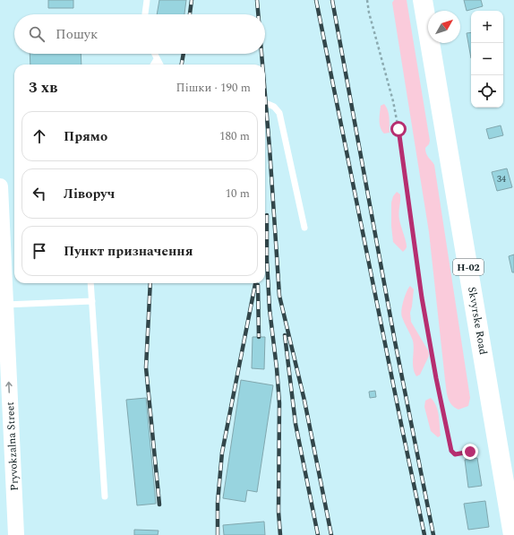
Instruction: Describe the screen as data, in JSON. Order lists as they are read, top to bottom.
{
  "streets": {
    "main road": ["Н-02", "Skvyrske Road"],
    "street": ["Pryvokzalna Street"]
  },
  "one_way": ["Pryvokzalna Street"],
  "house_numbers": ["34"],
  "north": "top right",
  "page": {
    "map_buttons": ["+", "−"],
    "search": "Пошук",
    "heading": ["3 хв", "Пішки · 190 m"],
    "list": [
      ["Прямо", "180 m"],
      ["Ліворуч", "10 m"],
      "Пункт призначення"
    ]
  }
}
